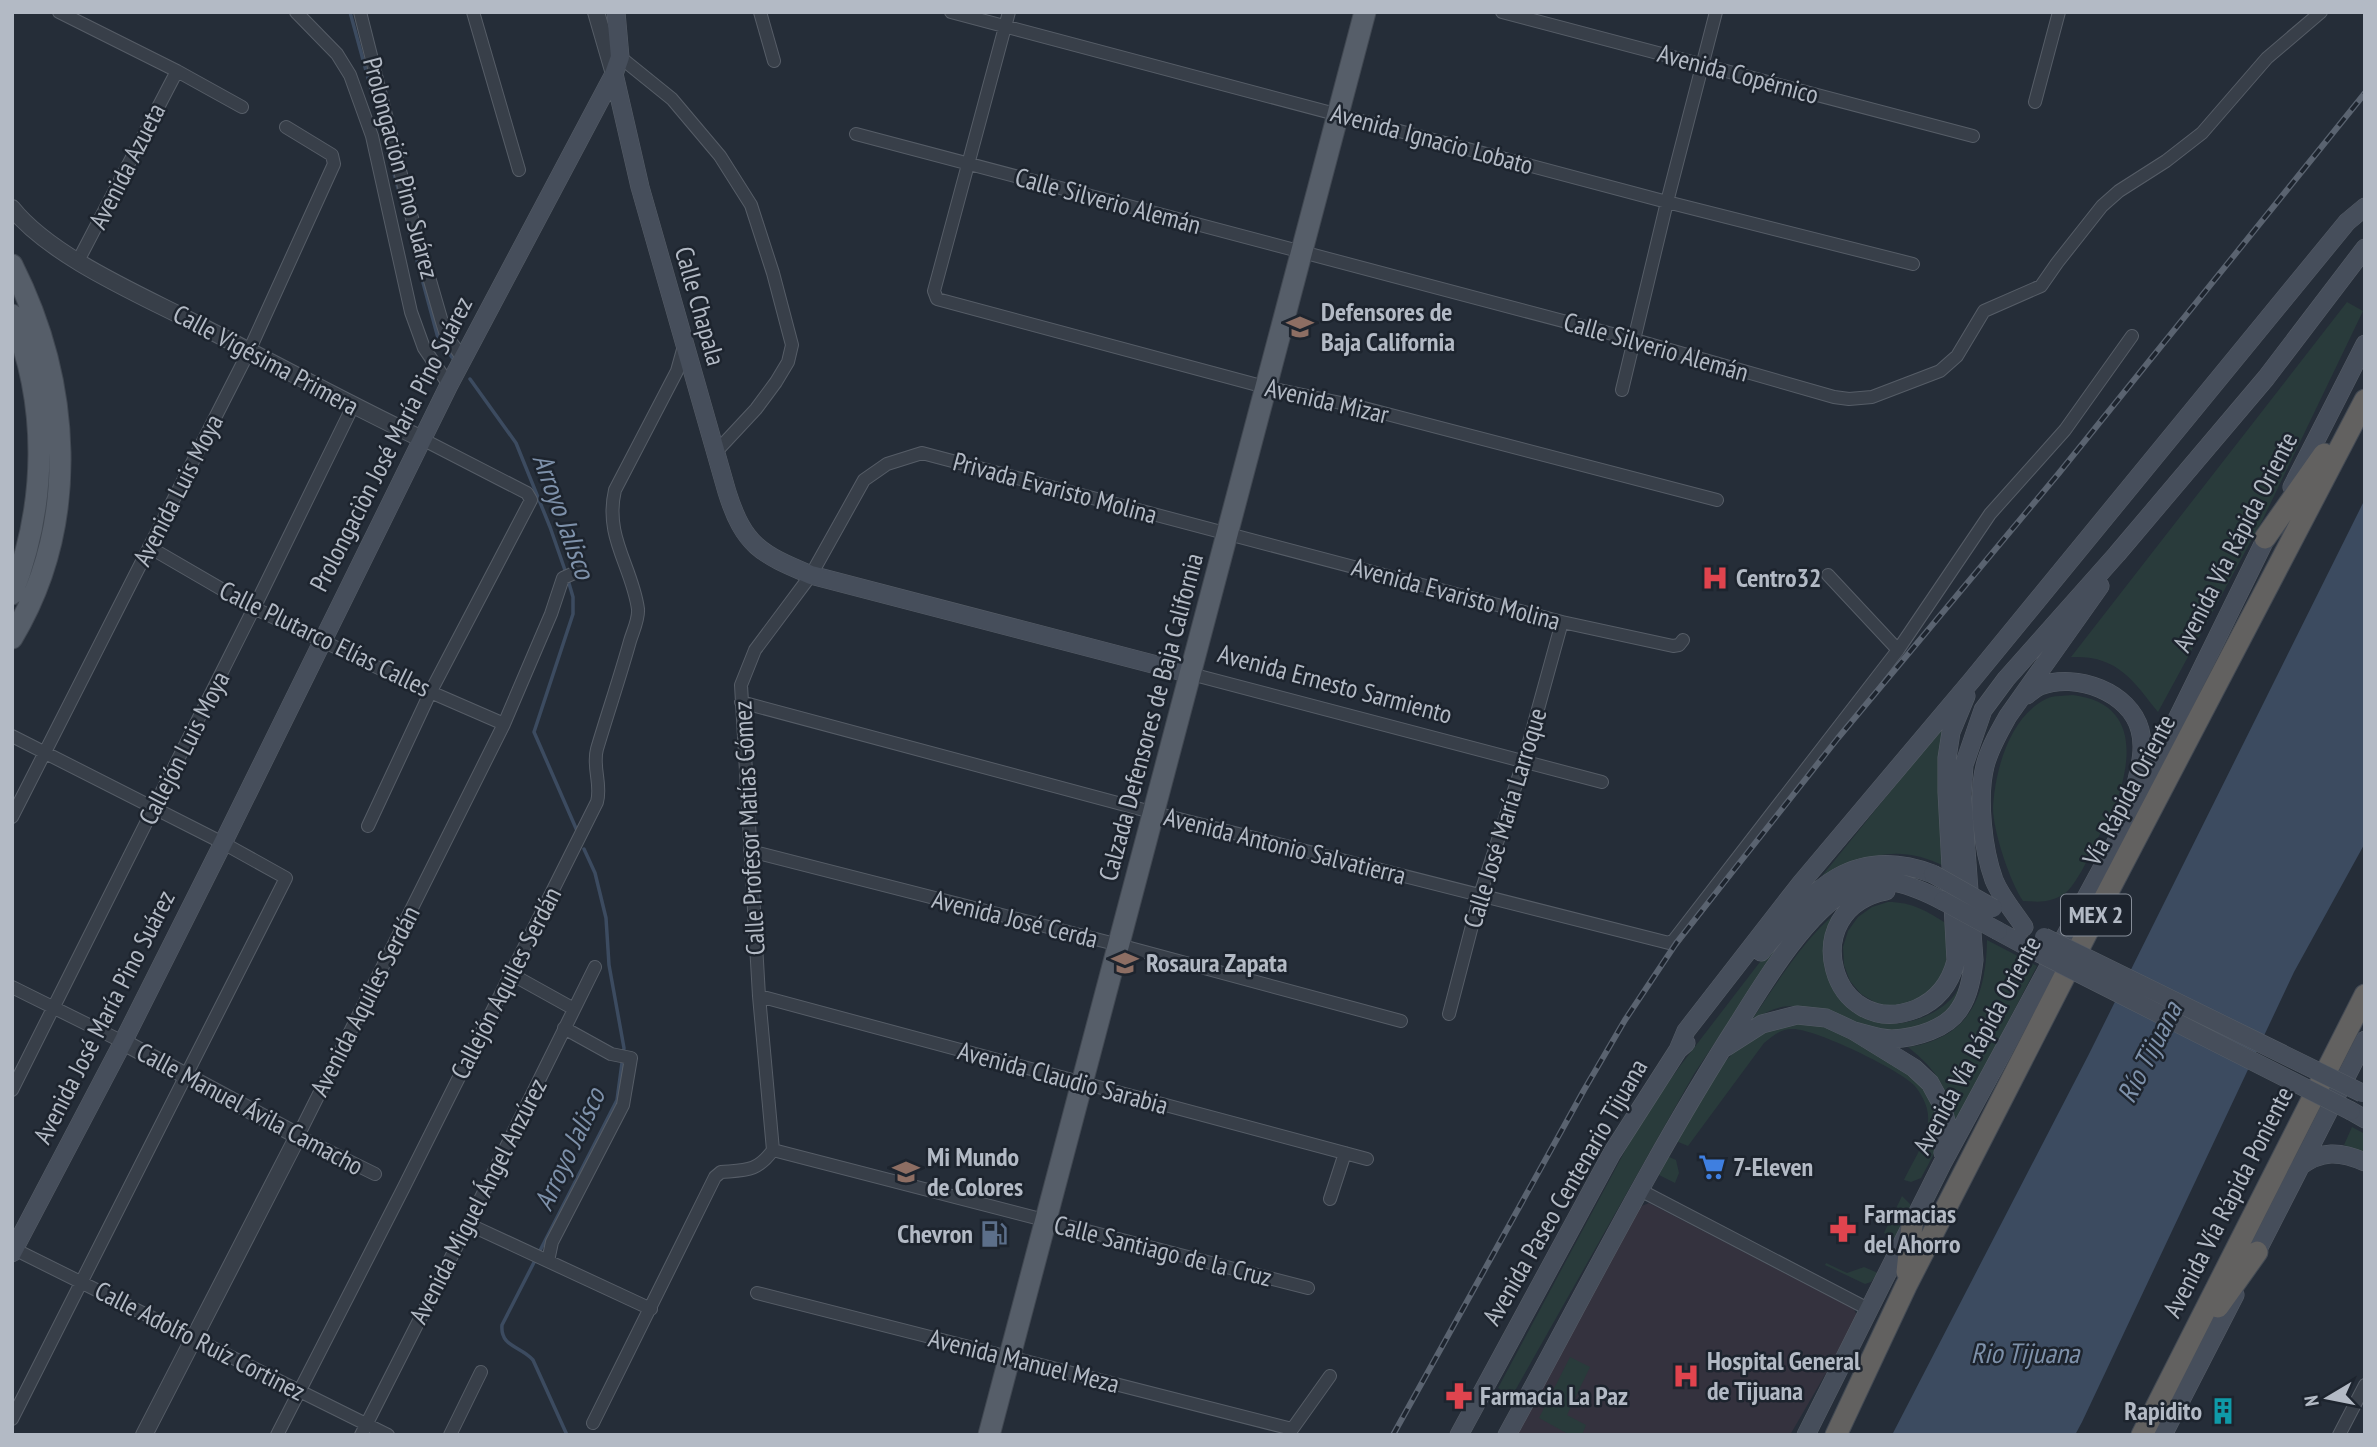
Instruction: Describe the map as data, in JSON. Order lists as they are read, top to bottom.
{
  "streets": {
    "highway": ["Vía Rápida Oriente", "MEX 2", "Avenida Vía Rápida Poniente"],
    "main road": [
      "Calle Chapala",
      "Prolongaciòn José María Pino Suárez",
      "Avenida Vía Rápida Oriente",
      "Avenida Ernesto Sarmiento",
      "Calzada Defensores de Baja California",
      "Avenida José María Pino Suárez",
      "Avenida Paseo Centenario Tijuana"
    ],
    "street": [
      "Avenida Copérnico",
      "Avenida Ignacio Lobato",
      "Avenida Azueta",
      "Prolongación Pino Suárez",
      "Calle Silverio Alemán",
      "Calle Vigésima Primera",
      "Avenida Mizar",
      "Privada Evaristo Molina",
      "Avenida Luis Moya",
      "Avenida Evaristo Molina",
      "Calle Plutarco Elías Calles",
      "Callejón Luis Moya",
      "Calle José María Larroque",
      "Calle Profesor Matías Gómez",
      "Avenida Antonio Salvatierra",
      "Avenida José Cerda",
      "Callejón Aquiles Serdán",
      "Avenida Aquiles Serdán",
      "Avenida Claudio Sarabia",
      "Calle Manuel Ávila Camacho",
      "Avenida Miguel Ángel Anzúrez",
      "Calle Santiago de la Cruz",
      "Calle Adolfo Ruíz Cortinez",
      "Avenida Manuel Meza"
    ]
  },
  "crossings": [
    ["Avenida Ignacio Lobato", "Calzada Defensores de Baja California"],
    ["Avenida Azueta", "Calle Vigésima Primera"],
    ["Prolongación Pino Suárez", "Prolongaciòn José María Pino Suárez"],
    ["Calle Silverio Alemán", "Avenida Mizar"],
    ["Calle Silverio Alemán", "Calzada Defensores de Baja California"],
    ["Calle Chapala", "Prolongaciòn José María Pino Suárez"],
    ["Calle Chapala", "Avenida Ernesto Sarmiento"],
    ["Calle Chapala", "Calle Profesor Matías Gómez"],
    ["Calle Chapala", "Callejón Aquiles Serdán"],
    ["Calle Vigésima Primera", "Prolongaciòn José María Pino Suárez"],
    ["Calle Vigésima Primera", "Avenida Luis Moya"],
    ["Calle Vigésima Primera", "Calle Plutarco Elías Calles"],
    ["Calle Vigésima Primera", "Callejón Luis Moya"],
    ["Avenida Mizar", "Calzada Defensores de Baja California"],
    ["Prolongaciòn José María Pino Suárez", "Calle Plutarco Elías Calles"],
    ["Prolongaciòn José María Pino Suárez", "Avenida José María Pino Suárez"],
    ["Privada Evaristo Molina", "Avenida Evaristo Molina"],
    ["Privada Evaristo Molina", "Calzada Defensores de Baja California"],
    ["Privada Evaristo Molina", "Calle Profesor Matías Gómez"],
    ["Avenida Luis Moya", "Calle Plutarco Elías Calles"],
    ["Avenida Evaristo Molina", "Calzada Defensores de Baja California"],
    ["Avenida Evaristo Molina", "Calle José María Larroque"],
    ["Calle Plutarco Elías Calles", "Callejón Luis Moya"],
    ["Calle Plutarco Elías Calles", "Avenida Aquiles Serdán"],
    ["Avenida Ernesto Sarmiento", "Calzada Defensores de Baja California"],
    ["Avenida Ernesto Sarmiento", "Calle José María Larroque"],
    ["Avenida Ernesto Sarmiento", "Calle Profesor Matías Gómez"],
    ["Calzada Defensores de Baja California", "Avenida Antonio Salvatierra"],
    ["Calzada Defensores de Baja California", "Avenida José Cerda"],
    ["Calzada Defensores de Baja California", "Avenida Claudio Sarabia"],
    ["Calzada Defensores de Baja California", "Calle Santiago de la Cruz"],
    ["Calzada Defensores de Baja California", "Avenida Manuel Meza"],
    ["Callejón Luis Moya", "Calle Manuel Ávila Camacho"],
    ["Calle José María Larroque", "Avenida Antonio Salvatierra"],
    ["Calle Profesor Matías Gómez", "Avenida Antonio Salvatierra"],
    ["Calle Profesor Matías Gómez", "Avenida José Cerda"],
    ["Calle Profesor Matías Gómez", "Avenida Claudio Sarabia"],
    ["Calle Profesor Matías Gómez", "Calle Santiago de la Cruz"],
    ["Callejón Aquiles Serdán", "Calle Adolfo Ruíz Cortinez"],
    ["Avenida Aquiles Serdán", "Calle Manuel Ávila Camacho"],
    ["Avenida Aquiles Serdán", "Calle Adolfo Ruíz Cortinez"],
    ["Avenida José María Pino Suárez", "Calle Manuel Ávila Camacho"],
    ["Avenida José María Pino Suárez", "Calle Adolfo Ruíz Cortinez"],
    ["Avenida Miguel Ángel Anzúrez", "Calle Adolfo Ruíz Cortinez"]
  ],
  "water": ["Arroyo Jalisco", "Río Tijuana", "Rio Tijuana"],
  "places": {
    "school or university": ["Defensores de Baja California", "Rosaura Zapata", "Mi Mundo de Colores"],
    "hospital": ["Centro32", "Hospital General de Tijuana"],
    "supermarket": ["7-Eleven"],
    "pharmacy": ["Farmacias del Ahorro", "Farmacia La Paz"],
    "fuel station": ["Chevron"],
    "building": ["Rapidito"]
  },
  "north": "left"
}
